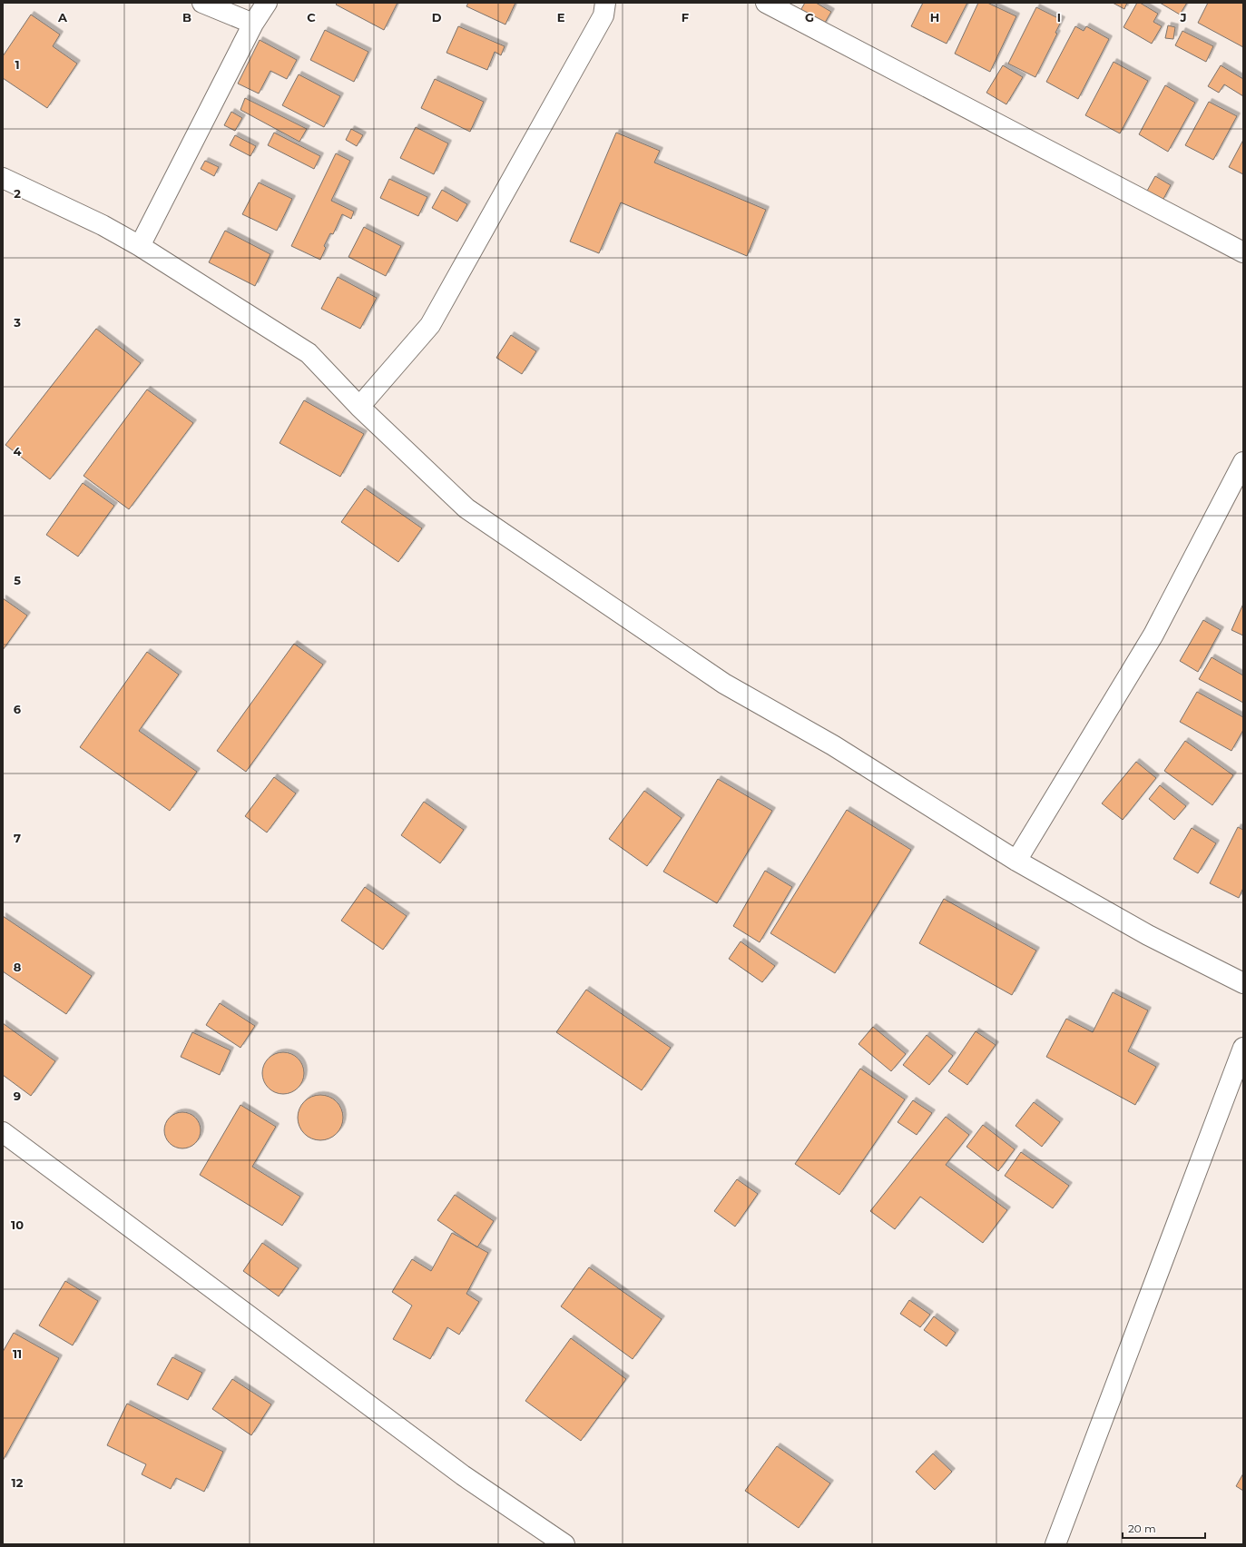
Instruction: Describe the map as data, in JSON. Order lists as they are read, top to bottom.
{
  "scale_bar": "20 m",
  "grid": {
    "columns": [
      "A",
      "B",
      "C",
      "D",
      "E",
      "F",
      "G",
      "H",
      "I",
      "J"
    ],
    "rows": [
      "1",
      "2",
      "3",
      "4",
      "5",
      "6",
      "7",
      "8",
      "9",
      "10",
      "11",
      "12"
    ]
  }
}
